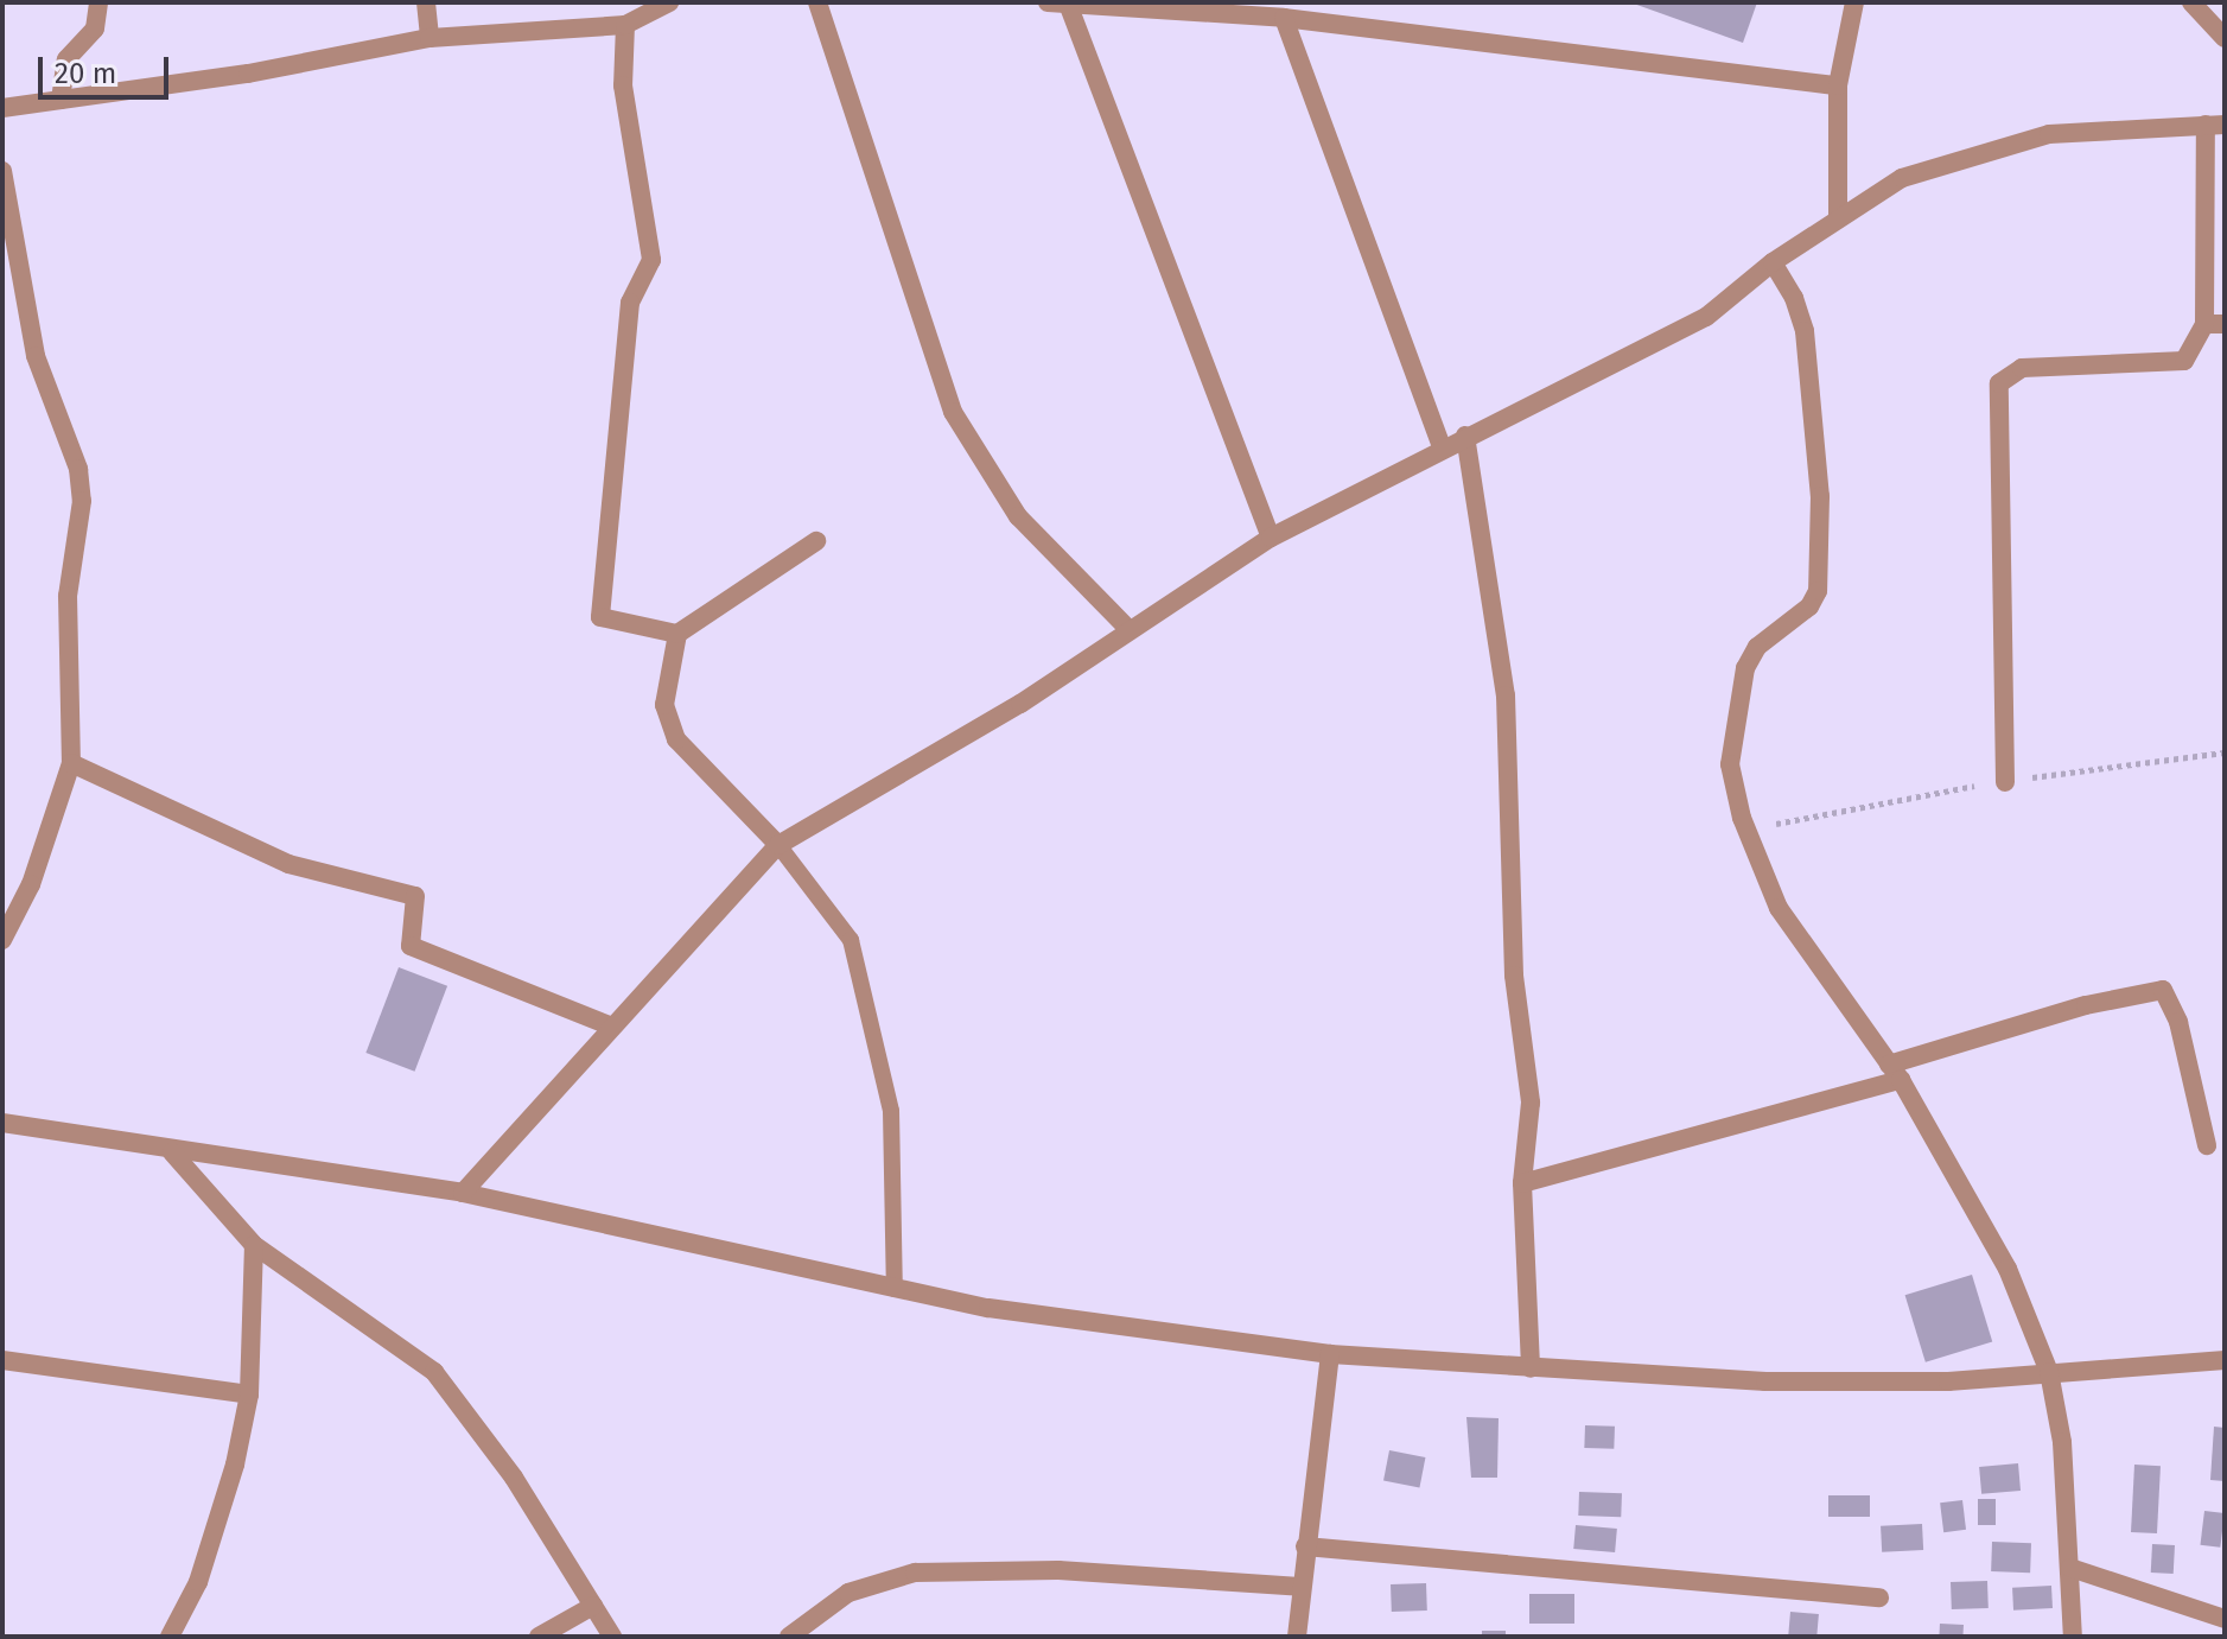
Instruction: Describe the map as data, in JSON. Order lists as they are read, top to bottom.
{
  "scale_bar": "20 m"
}
